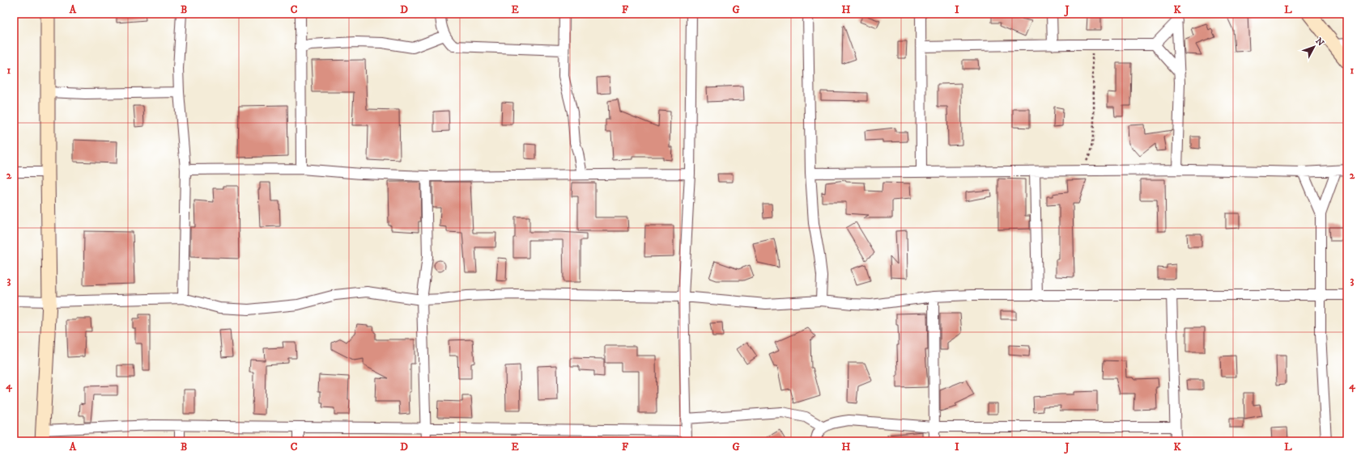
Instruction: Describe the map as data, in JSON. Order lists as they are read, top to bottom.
{
  "north": "top right",
  "grid": {
    "columns": [
      "A",
      "B",
      "C",
      "D",
      "E",
      "F",
      "G",
      "H",
      "I",
      "J",
      "K",
      "L"
    ],
    "rows": [
      "1",
      "2",
      "3",
      "4"
    ]
  }
}
